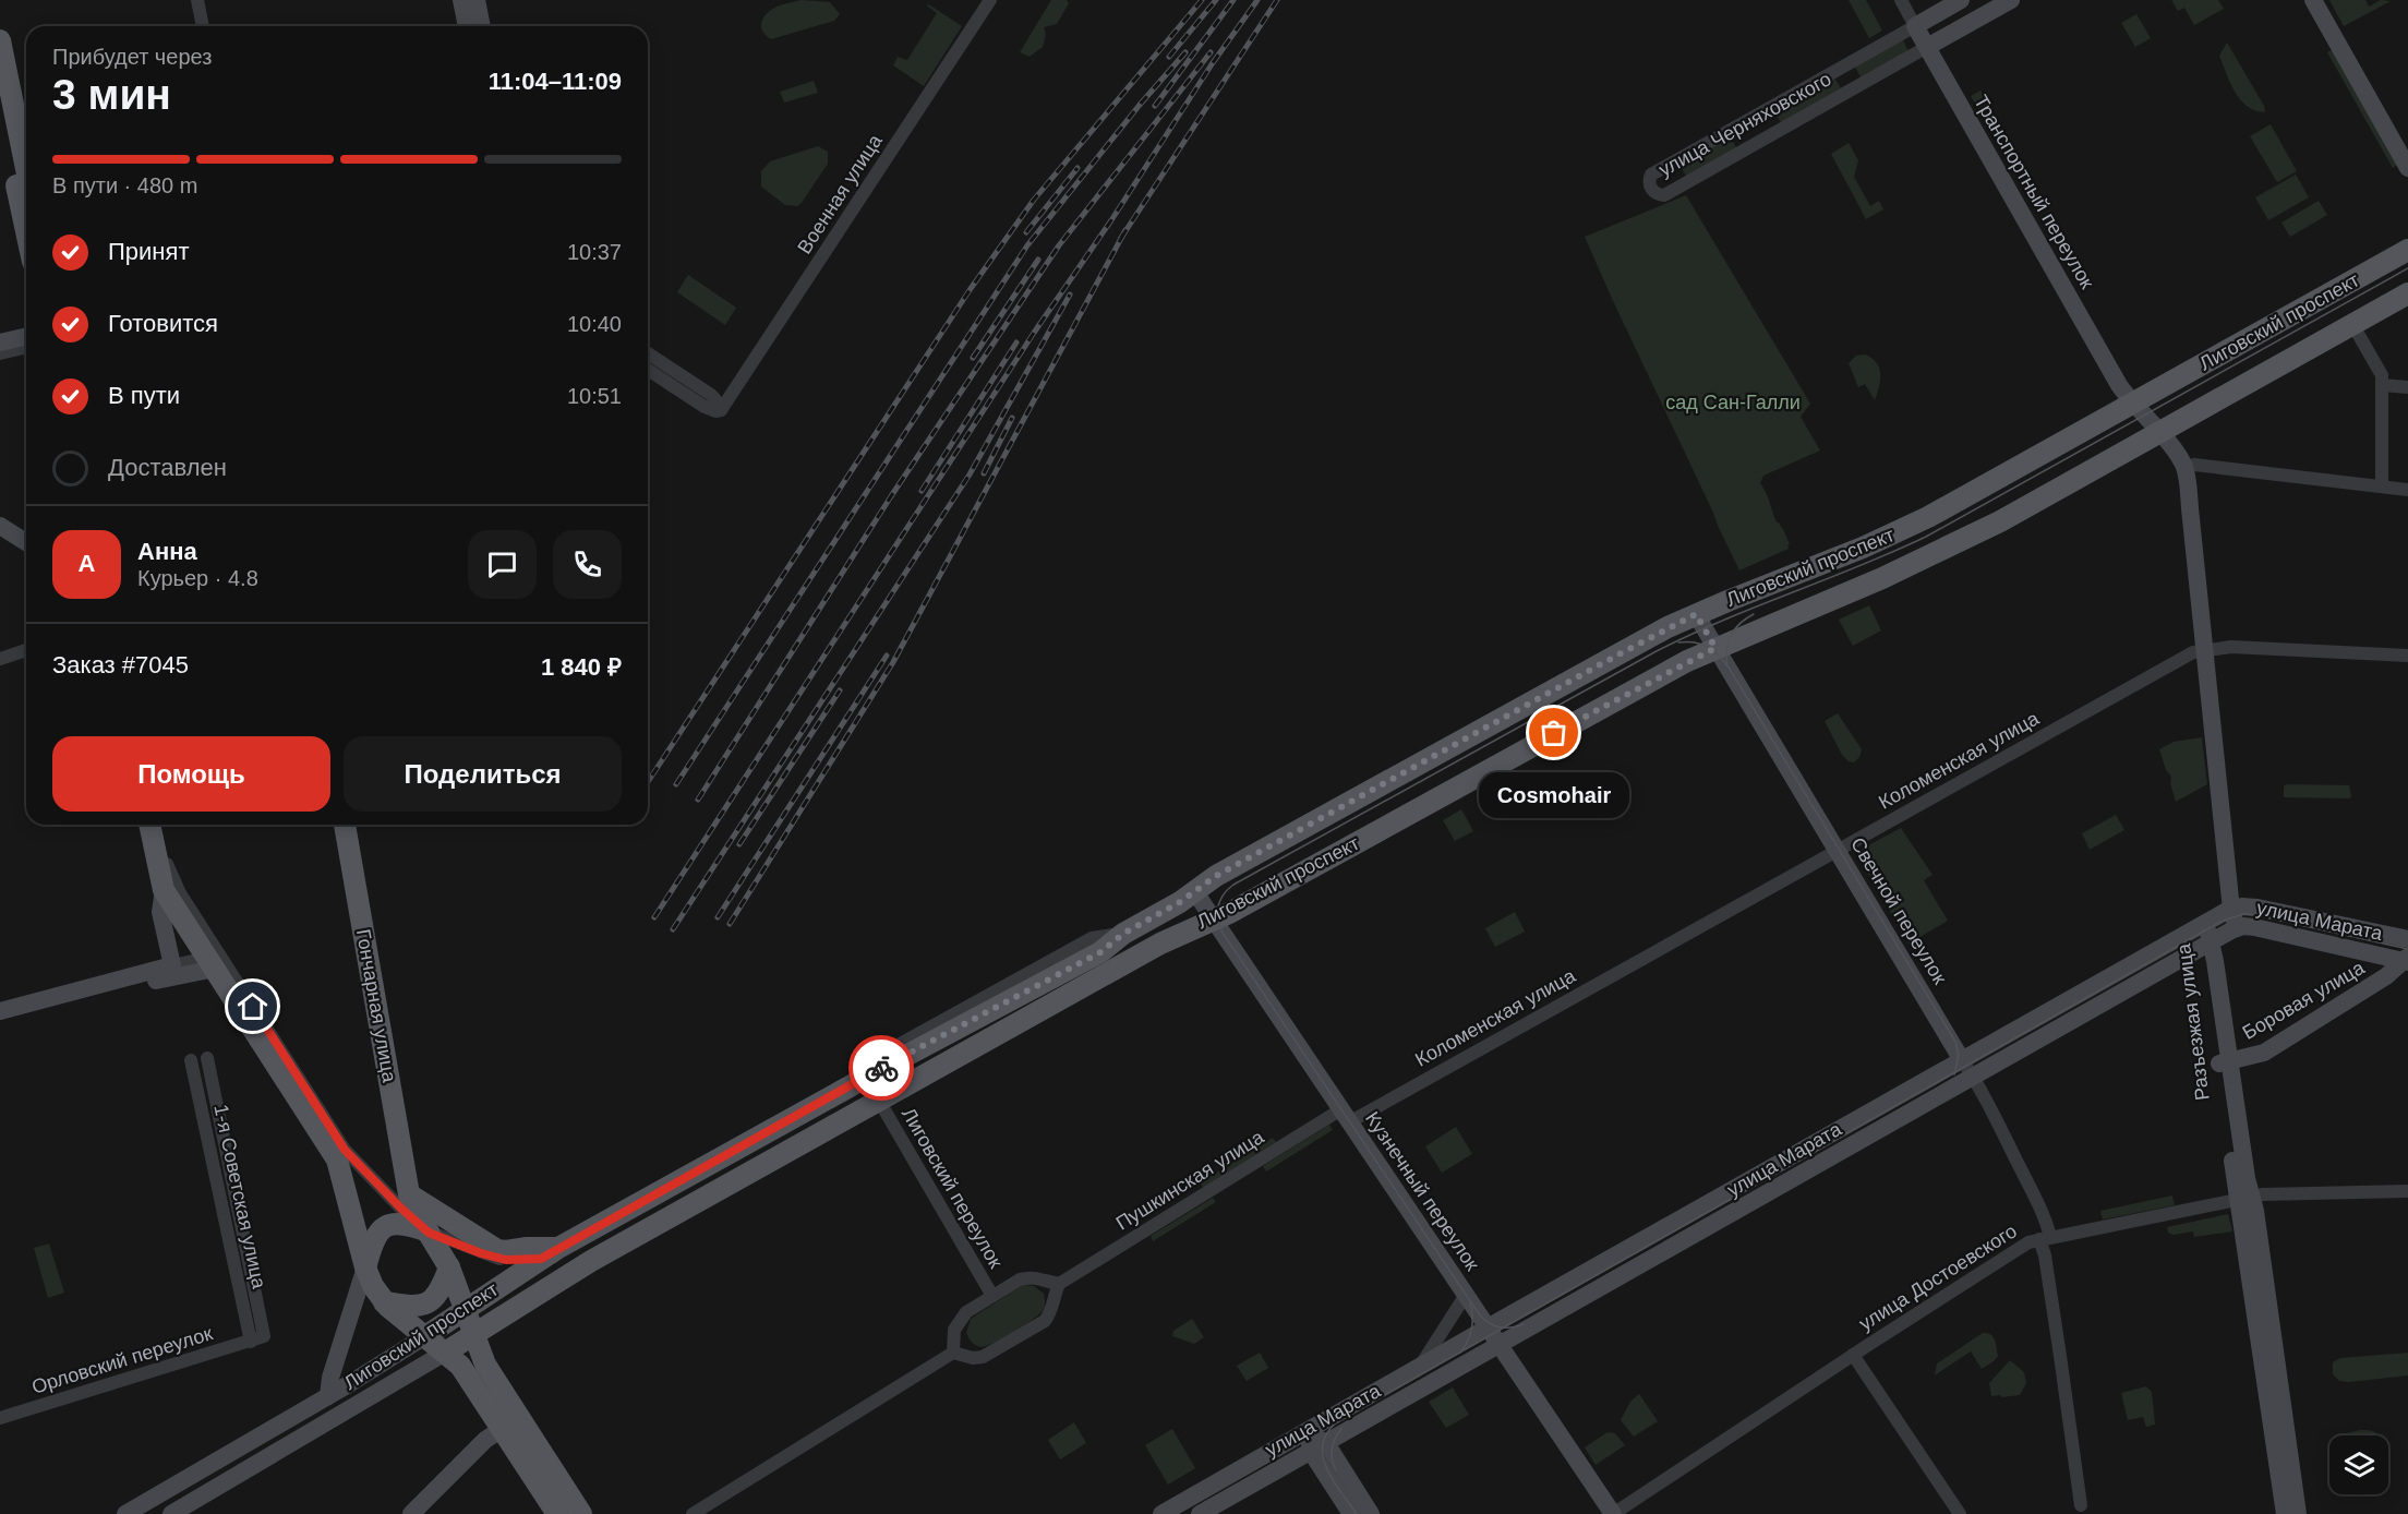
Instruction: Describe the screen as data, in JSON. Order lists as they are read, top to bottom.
{
  "streets": {
    "main road": ["Лиговский проспект", "Гончарная улица"],
    "street": [
      "улица Черняховского",
      "Транспортный переулок",
      "Военная улица",
      "Коломенская улица",
      "Свечной переулок",
      "улица Марата",
      "Боровая улица",
      "Разъезжая улица",
      "Пушкинская улица",
      "Лиговский переулок",
      "Кузнечный переулок",
      "1-я Советская улица",
      "улица Достоевского",
      "Орловский переулок"
    ]
  },
  "crossings": [
    ["улица Черняховского", "Транспортный переулок"],
    ["Транспортный переулок", "Лиговский проспект"],
    ["Лиговский проспект", "Свечной переулок"],
    ["Лиговский проспект", "Лиговский переулок"],
    ["Лиговский проспект", "Кузнечный переулок"],
    ["Коломенская улица", "Свечной переулок"],
    ["Коломенская улица", "Пушкинская улица"],
    ["Коломенская улица", "Кузнечный переулок"],
    ["Свечной переулок", "улица Марата"],
    ["Свечной переулок", "улица Достоевского"],
    ["улица Марата", "Боровая улица"],
    ["улица Марата", "Разъезжая улица"],
    ["улица Марата", "Кузнечный переулок"],
    ["Боровая улица", "Разъезжая улица"],
    ["Разъезжая улица", "улица Достоевского"],
    ["Пушкинская улица", "Кузнечный переулок"],
    ["Кузнечный переулок", "улица Достоевского"],
    ["1-я Советская улица", "Орловский переулок"]
  ],
  "parks": ["сад Сан-Галли"],
  "places": ["Cosmohair"],
  "page": {
    "heading": ["3 мин", "Прибудет через", "11:04–11:09"],
    "panel": [
      "Анна",
      "Курьер · 4.8",
      "Заказ #7045",
      "1 840 ₽"
    ],
    "bar": "В пути · 480 m",
    "list": [
      ["Принят", "10:37"],
      ["Готовится", "10:40"],
      ["В пути", "10:51"],
      "Доставлен"
    ],
    "round": "А",
    "buttons": ["Помощь", "Поделиться"],
    "bubble": "Cosmohair"
  }
}
